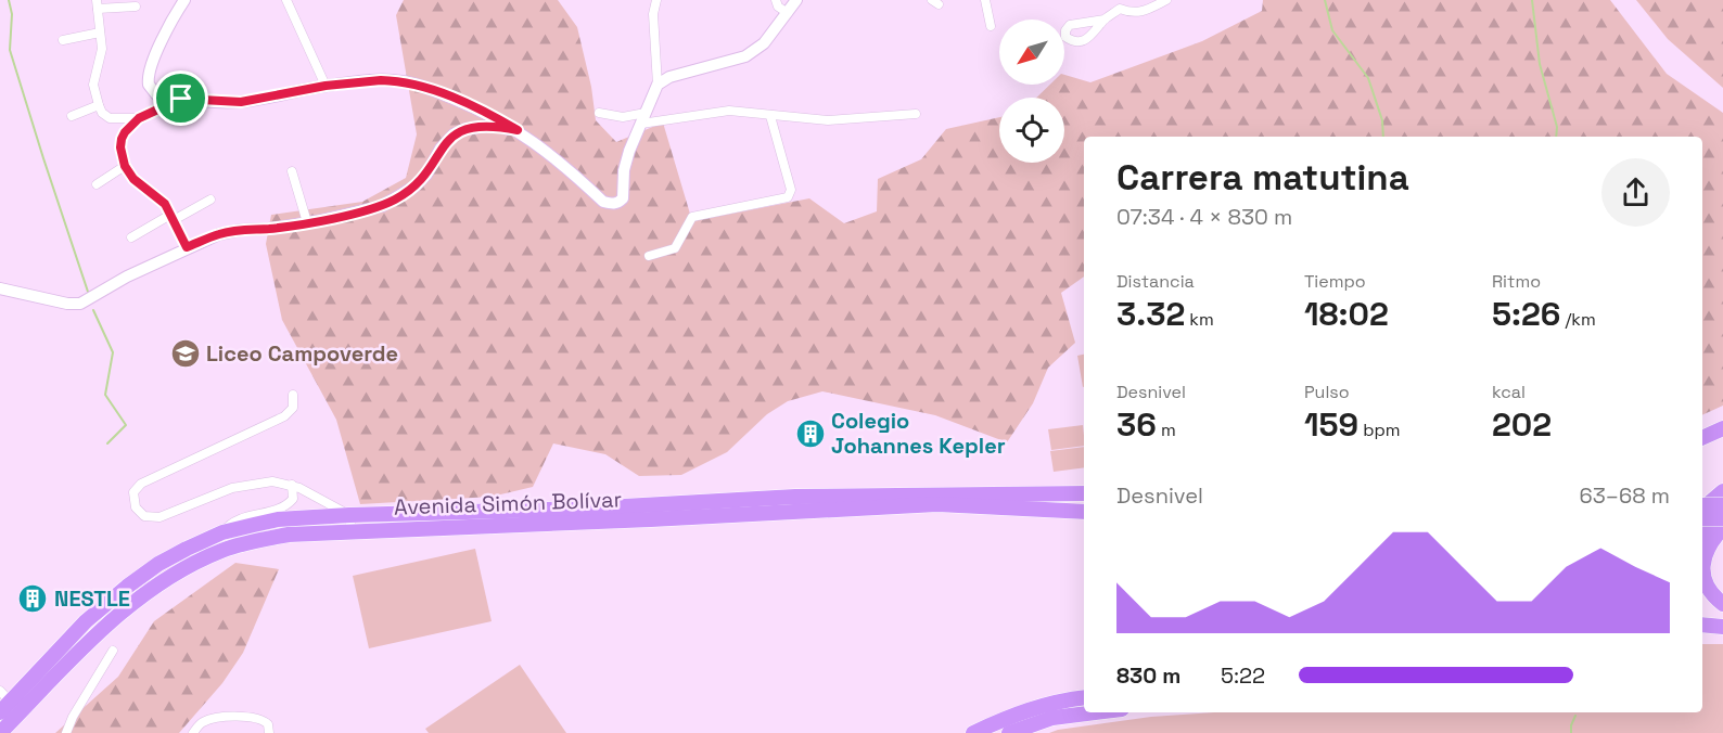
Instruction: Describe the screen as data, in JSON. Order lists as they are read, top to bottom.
{
  "streets": {
    "highway": ["Avenida Simón Bolívar"]
  },
  "places": {
    "school or university": ["Liceo Campoverde"],
    "building": ["Colegio Johannes Kepler", "NESTLE"]
  },
  "north": "bottom left",
  "page": {
    "heading": ["Carrera matutina", "07:34 · 4 × 830 m"],
    "stats": [
      ["Distancia", "3.32 km"],
      ["Tiempo", "18:02"],
      ["Ritmo", "5:26 /km"],
      ["Desnivel", "36 m"],
      ["Pulso", "159 bpm"],
      ["kcal", "202"]
    ],
    "chart": ["Desnivel", "63–68 m"],
    "list": [
      {
        "name": "830 m",
        "note": "5:22"
      }
    ]
  }
}
